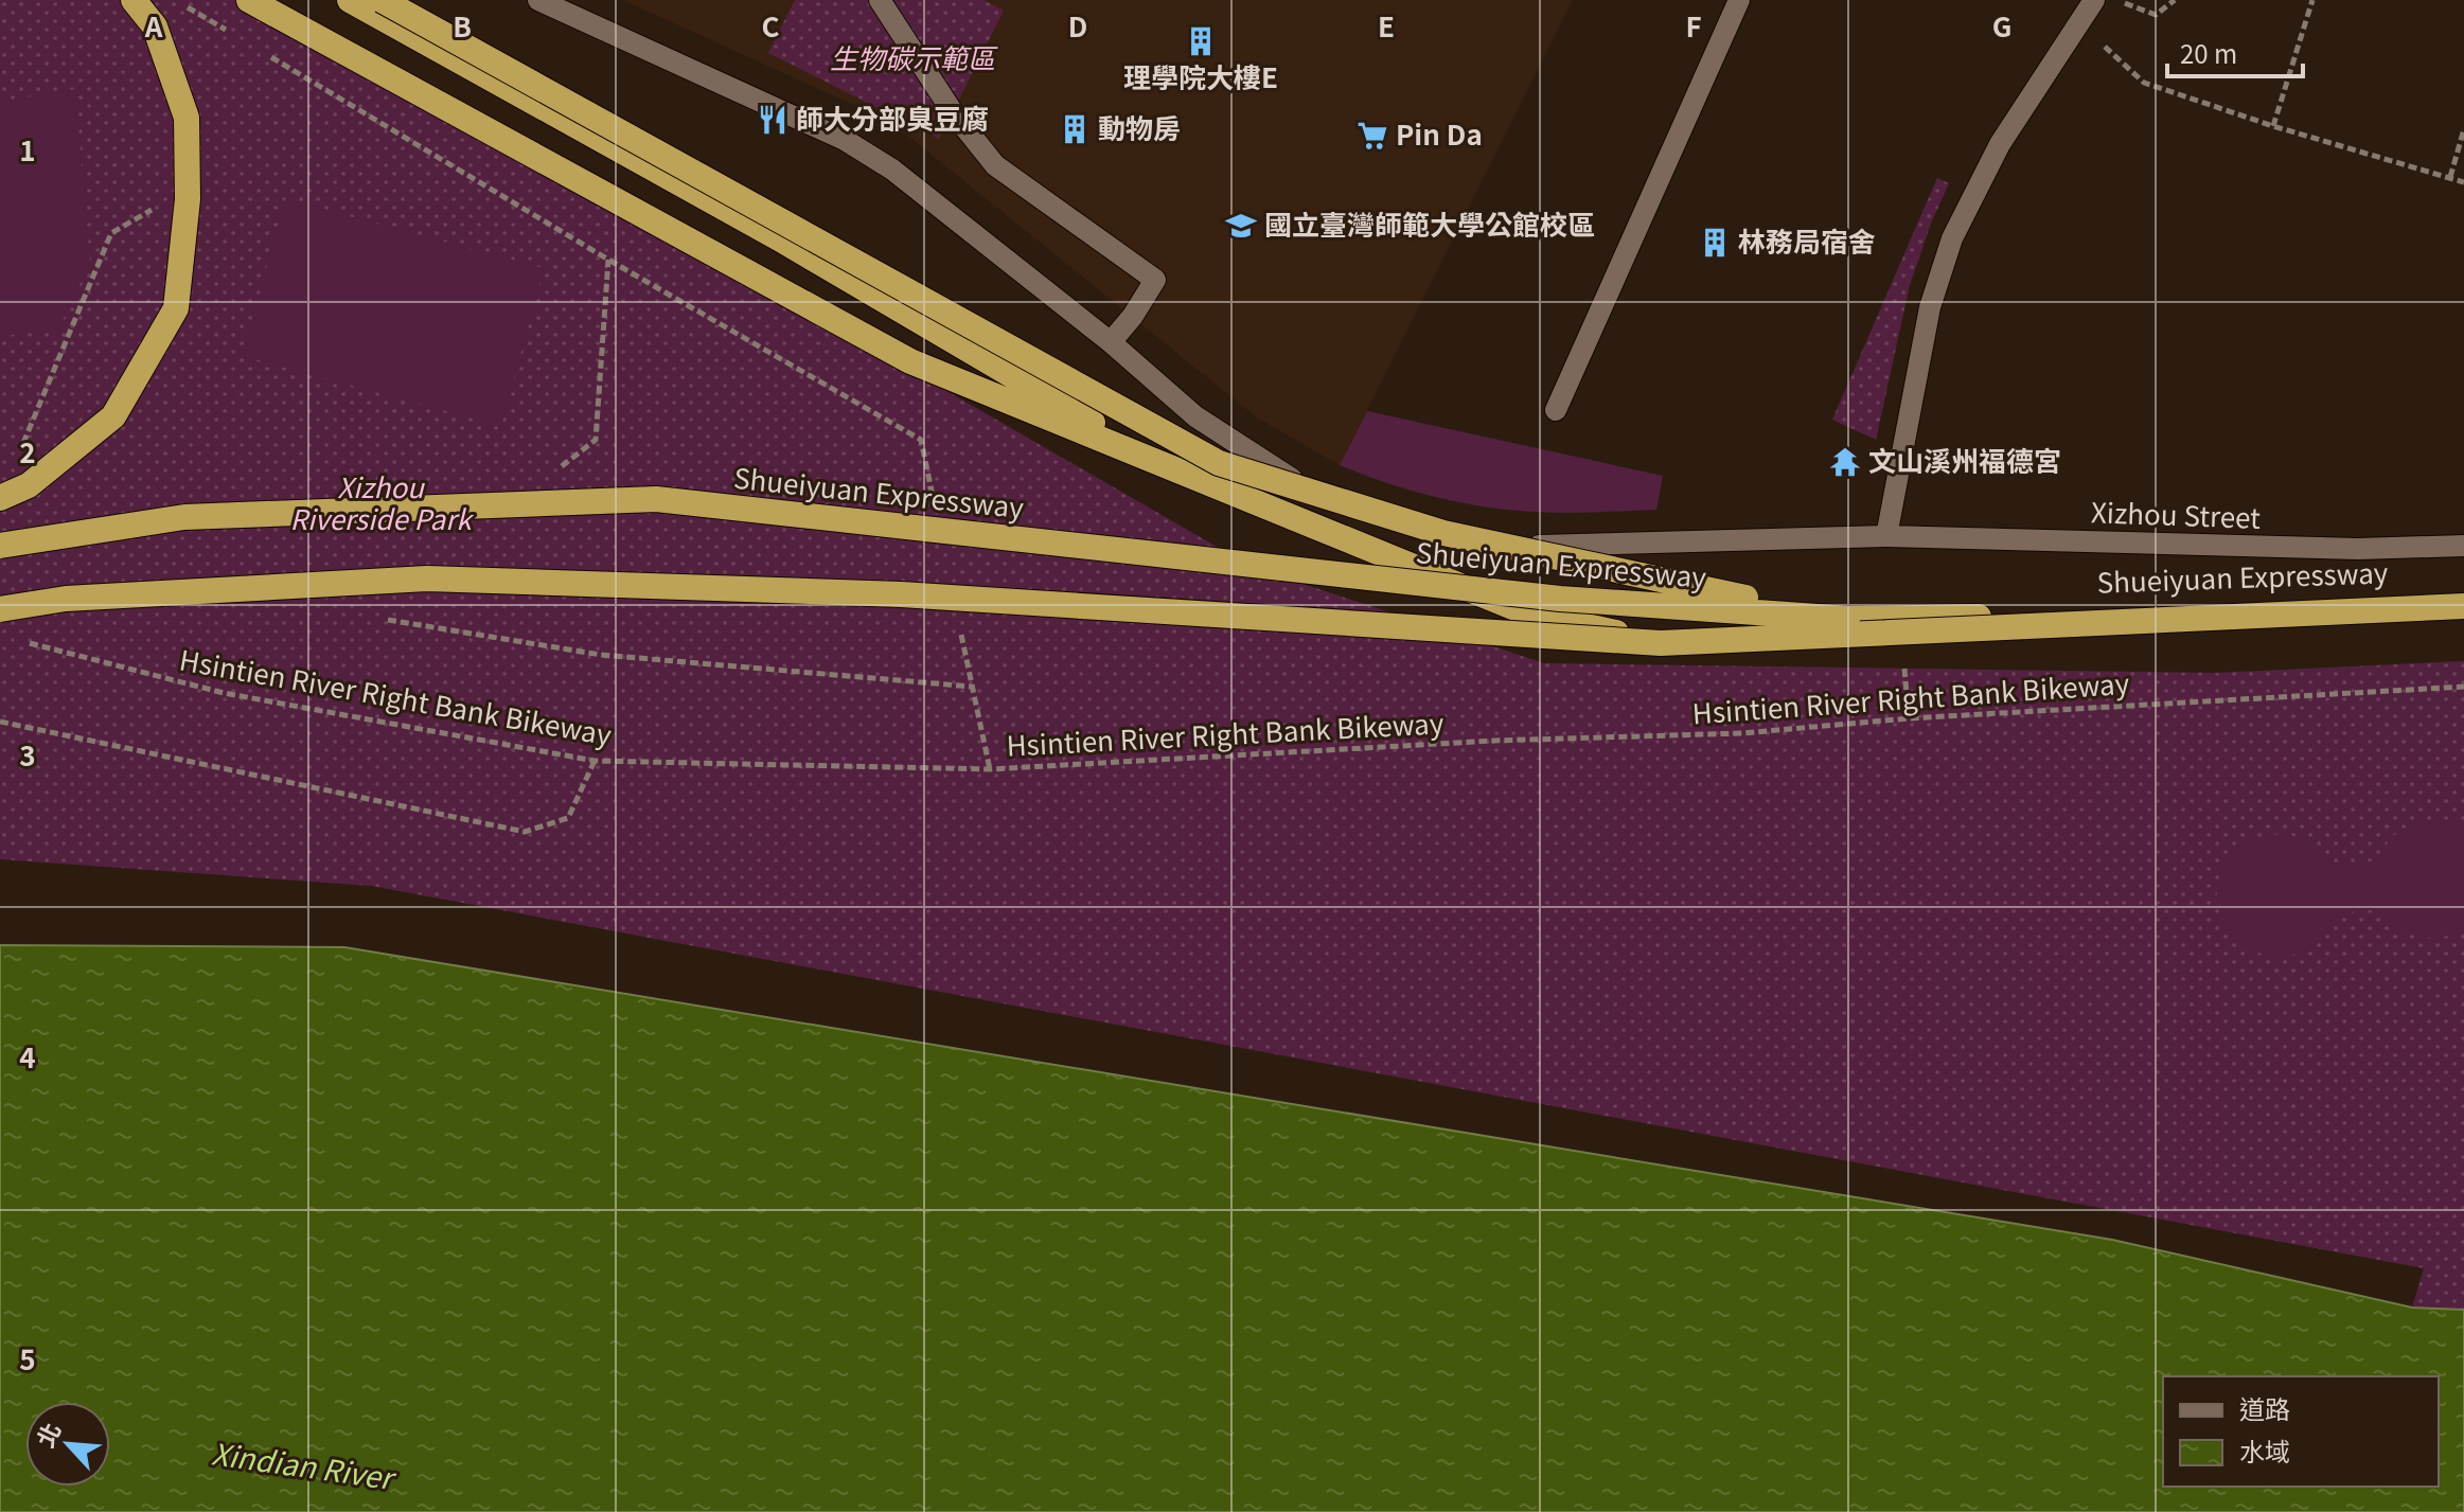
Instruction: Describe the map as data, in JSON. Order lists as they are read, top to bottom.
{
  "streets": {
    "highway": ["Shueiyuan Expressway"],
    "street": ["Xizhou Street"],
    "path": ["Hsintien River Right Bank Bikeway"]
  },
  "water": ["Xindian River"],
  "parks": ["生物碳示範區", "Xizhou Riverside Park"],
  "places": {
    "building": ["理學院大樓E", "動物房", "林務局宿舍"],
    "restaurant": ["師大分部臭豆腐"],
    "supermarket": ["Pin Da"],
    "school or university": ["國立臺灣師範大學公館校區"],
    "temple": ["文山溪州福德宮"]
  },
  "legend": ["道路", "水域"],
  "scale_bar": "20 m",
  "north": "top left",
  "grid": {
    "columns": [
      "A",
      "B",
      "C",
      "D",
      "E",
      "F",
      "G"
    ],
    "rows": [
      "1",
      "2",
      "3",
      "4",
      "5"
    ]
  }
}
